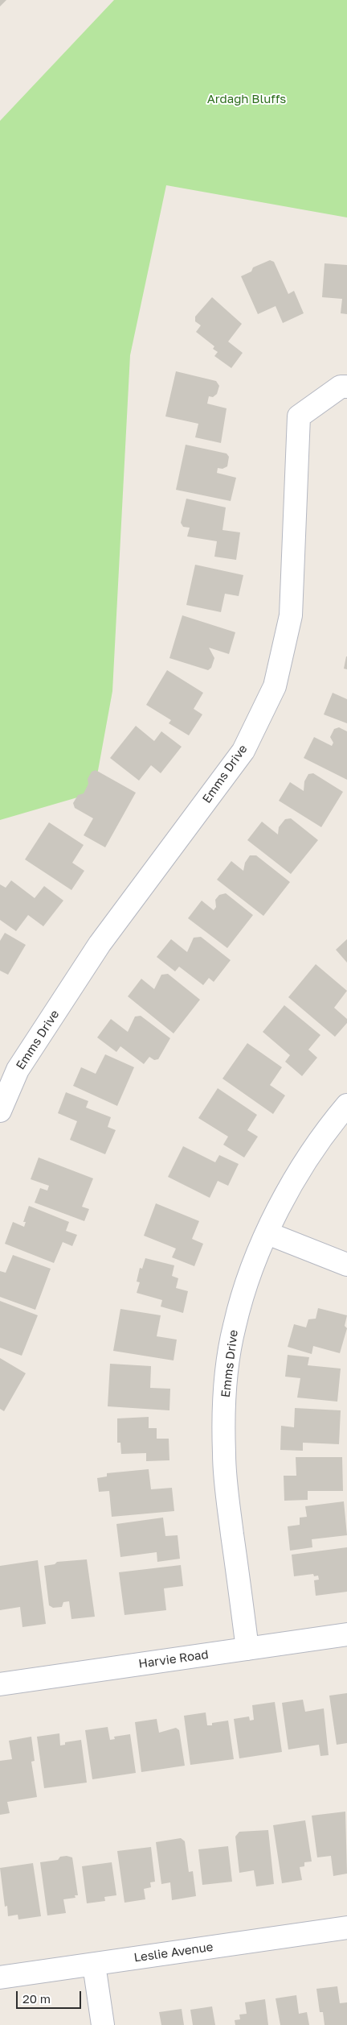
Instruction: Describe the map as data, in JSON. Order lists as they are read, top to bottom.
{
  "streets": {
    "street": ["Emms Drive", "Harvie Road", "Leslie Avenue"]
  },
  "crossings": [
    ["Emms Drive", "Harvie Road"]
  ],
  "parks": ["Ardagh Bluffs"],
  "scale_bar": "20 m"
}
